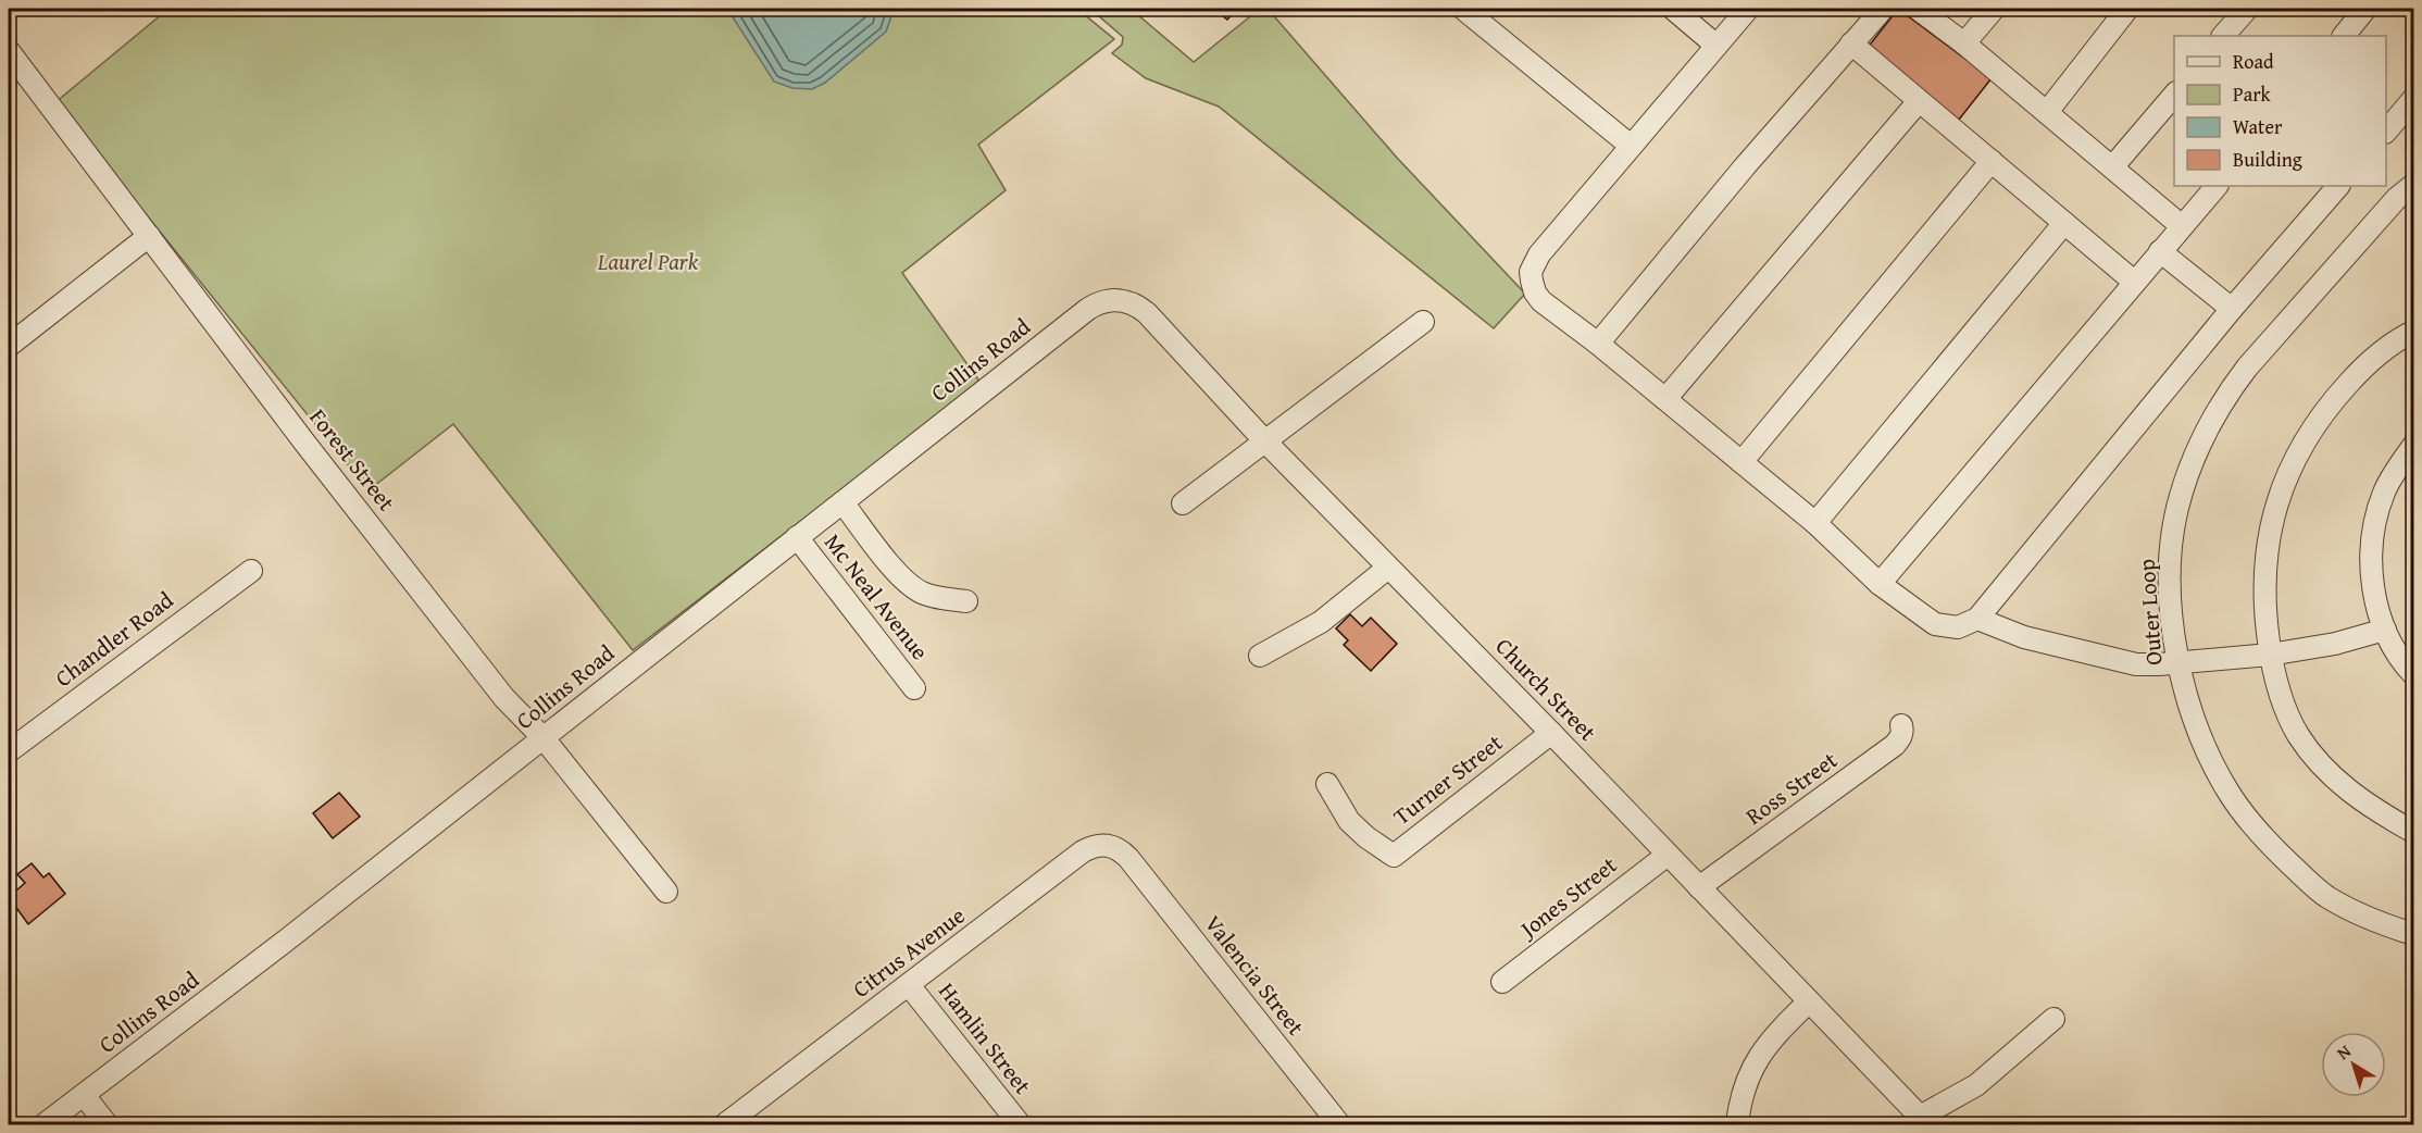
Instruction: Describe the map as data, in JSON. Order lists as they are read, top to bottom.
{
  "streets": {
    "street": [
      "Collins Road",
      "Forest Street",
      "Mc Neal Avenue",
      "Outer Loop",
      "Chandler Road",
      "Church Street",
      "Turner Street",
      "Ross Street",
      "Jones Street",
      "Citrus Avenue",
      "Valencia Street",
      "Hamlin Street"
    ]
  },
  "crossings": [
    ["Collins Road", "Forest Street"],
    ["Collins Road", "Mc Neal Avenue"],
    ["Collins Road", "Church Street"],
    ["Church Street", "Turner Street"],
    ["Church Street", "Ross Street"],
    ["Church Street", "Jones Street"],
    ["Citrus Avenue", "Valencia Street"],
    ["Citrus Avenue", "Hamlin Street"]
  ],
  "parks": ["Laurel Park"],
  "legend": [
    "Road",
    "Park",
    "Water",
    "Building"
  ],
  "north": "top left"
}
